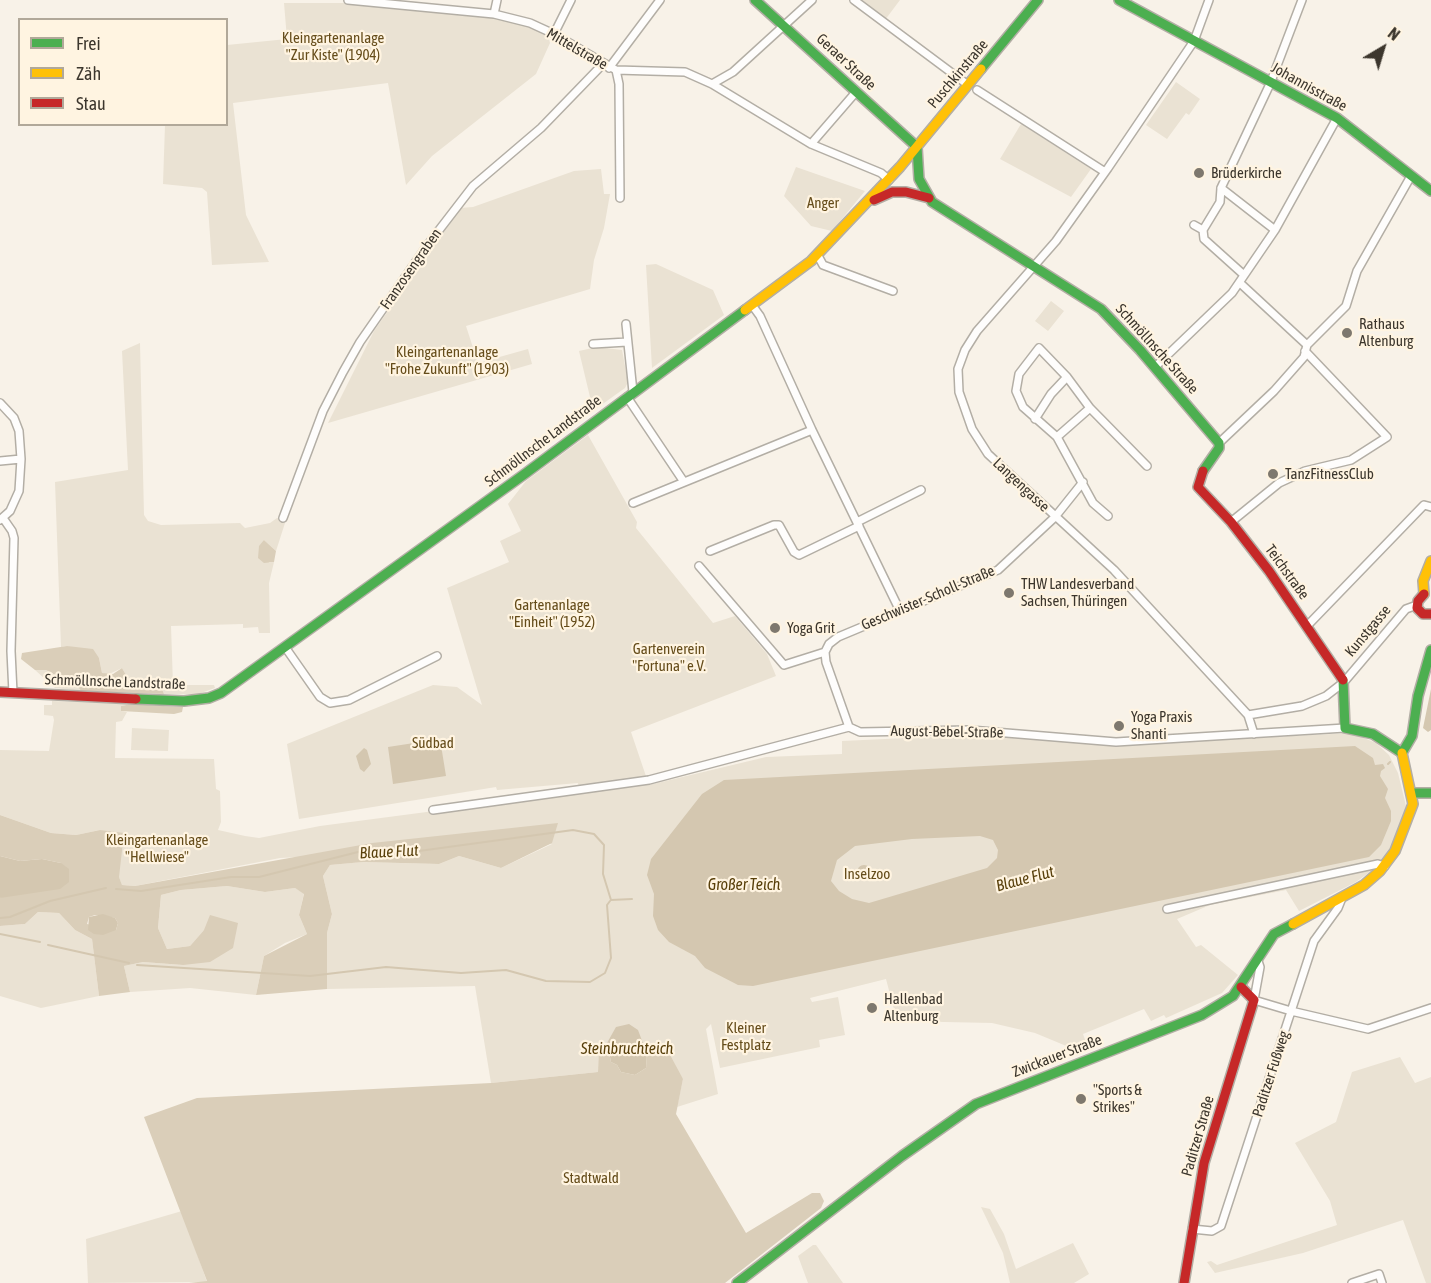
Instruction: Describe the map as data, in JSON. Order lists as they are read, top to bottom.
{
  "streets": {
    "street": [
      "Mittelstraße",
      "Geraer Straße",
      "Puschkinstraße",
      "Johannisstraße",
      "Franzosengraben",
      "Schmöllnsche Straße",
      "Schmöllnsche Landstraße",
      "Langengasse",
      "Teichstraße",
      "Geschwister-Scholl-Straße",
      "Kunstgasse",
      "August-Bebel-Straße",
      "Zwickauer Straße",
      "Paditzer Fußweg",
      "Paditzer Straße"
    ]
  },
  "crossings": [
    ["Mittelstraße", "Franzosengraben"],
    ["Mittelstraße", "Schmöllnsche Landstraße"],
    ["Geraer Straße", "Puschkinstraße"],
    ["Puschkinstraße", "Schmöllnsche Landstraße"],
    ["Johannisstraße", "Langengasse"],
    ["Schmöllnsche Straße", "Langengasse"],
    ["Schmöllnsche Straße", "Teichstraße"],
    ["Langengasse", "Geschwister-Scholl-Straße"],
    ["Langengasse", "Kunstgasse"],
    ["Teichstraße", "Kunstgasse"],
    ["Zwickauer Straße", "Paditzer Fußweg"],
    ["Zwickauer Straße", "Paditzer Straße"],
    ["Paditzer Fußweg", "Paditzer Straße"]
  ],
  "water": ["Blaue Flut", "Großer Teich", "Steinbruchteich"],
  "parks": [
    "Kleingartenanlage \"Zur Kiste\" (1904)",
    "Anger",
    "Kleingartenanlage \"Frohe Zukunft\" (1903)",
    "Gartenanlage \"Einheit\" (1952)",
    "Gartenverein \"Fortuna\" e.V.",
    "Südbad",
    "Kleingartenanlage \"Hellwiese\"",
    "Inselzoo",
    "Kleiner Festplatz",
    "Stadtwald"
  ],
  "places": [
    "Brüderkirche",
    "Rathaus Altenburg",
    "TanzFitnessClub",
    "THW Landesverband Sachsen, Thüringen",
    "Yoga Grit",
    "Yoga Praxis Shanti",
    "Hallenbad Altenburg",
    "\"Sports & Strikes\""
  ],
  "legend": ["Frei", "Zäh", "Stau"],
  "north": "top right"
}
